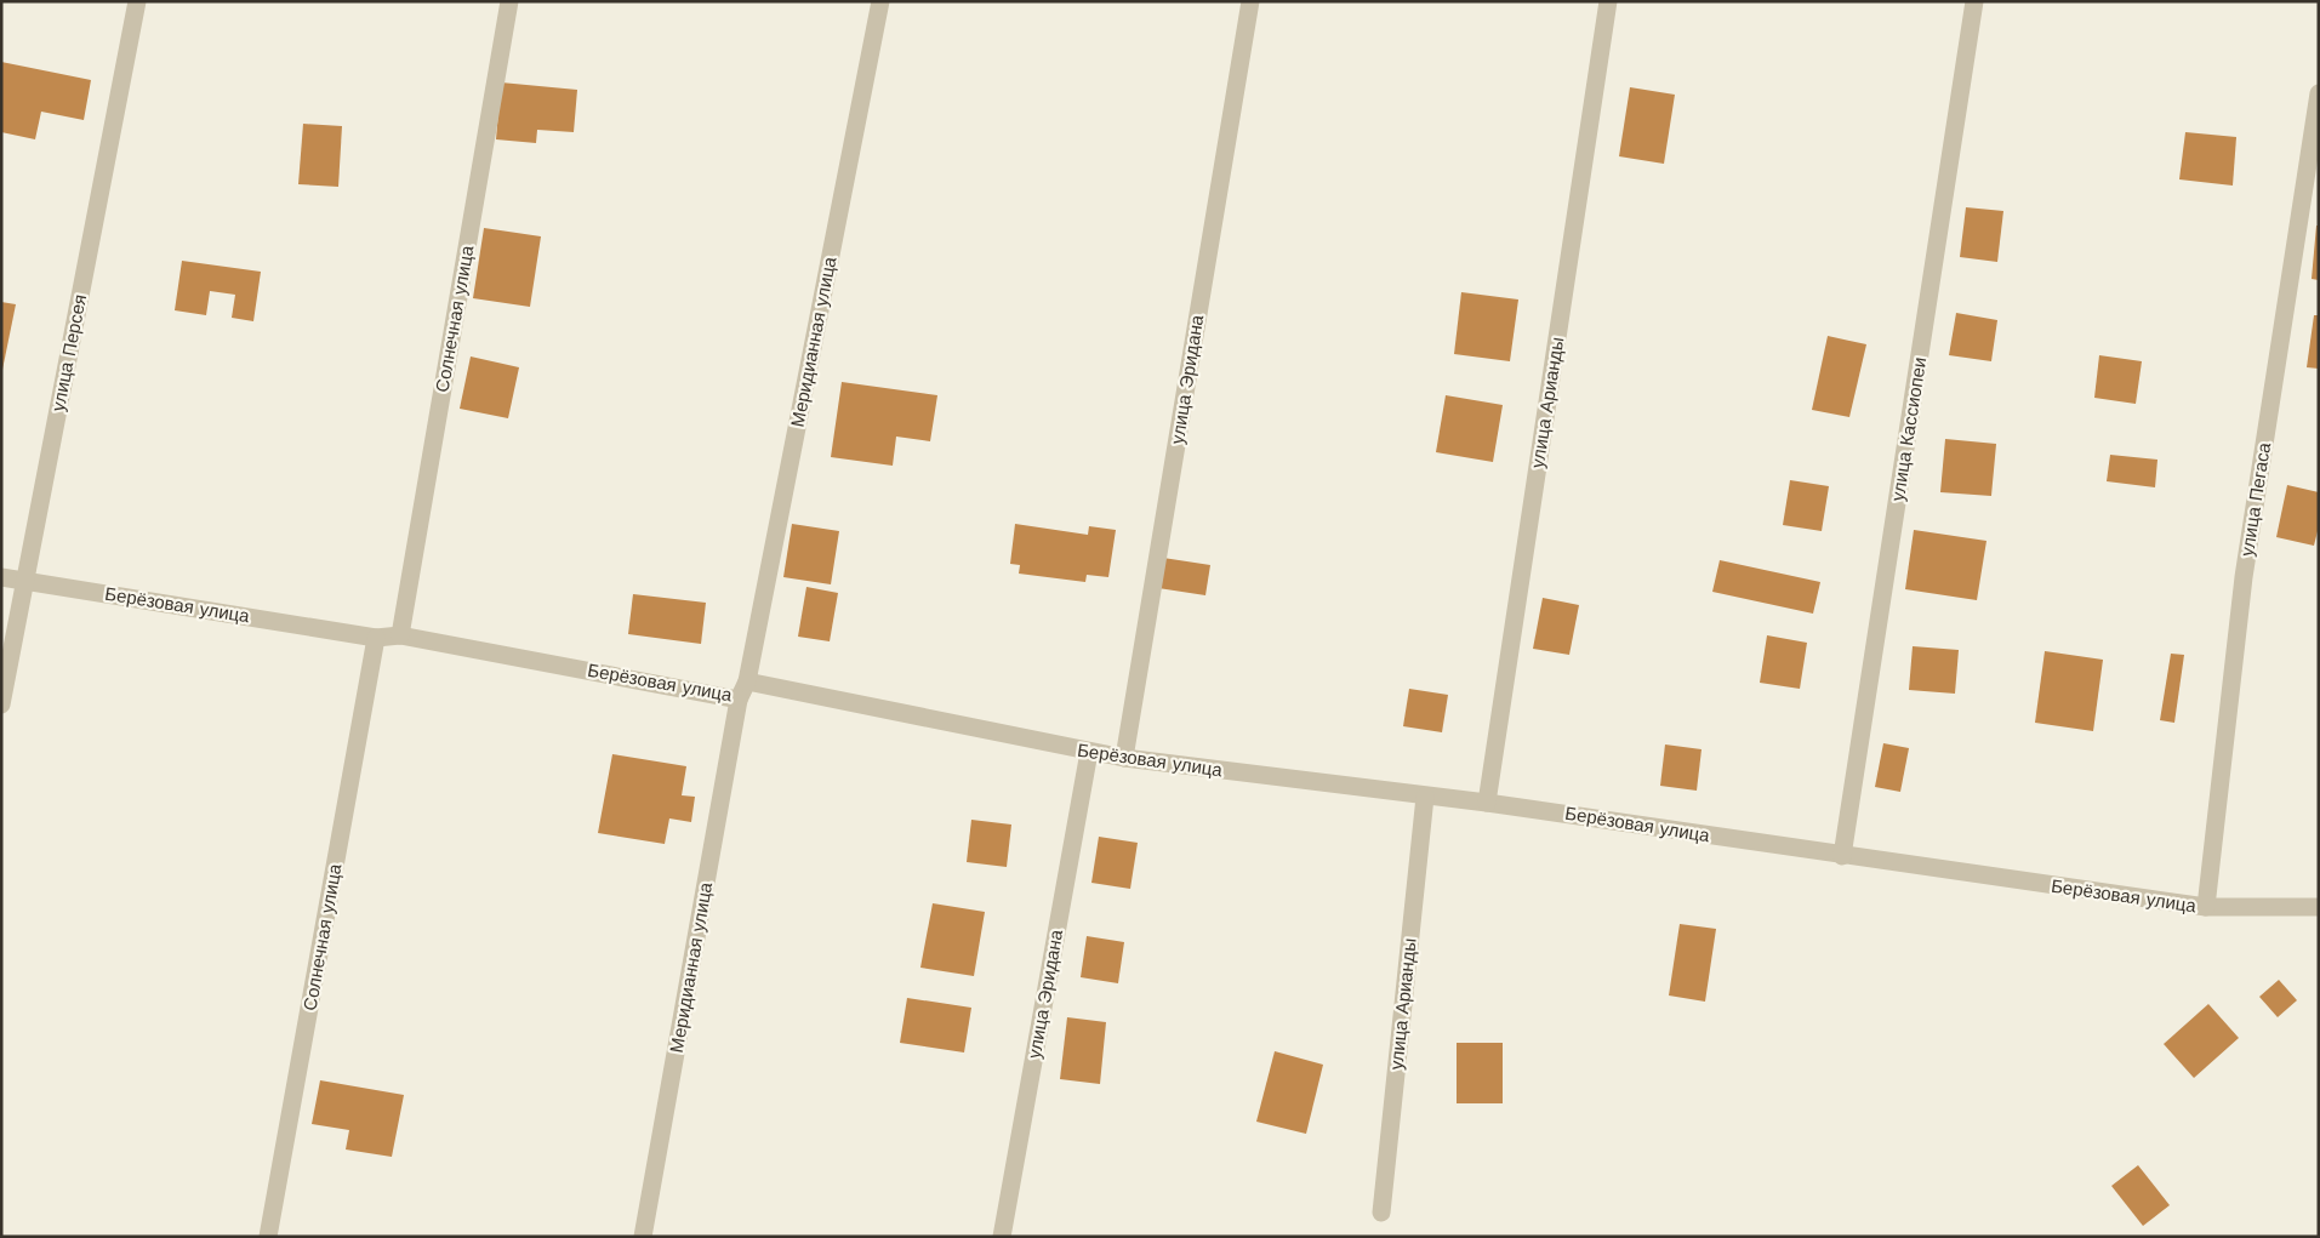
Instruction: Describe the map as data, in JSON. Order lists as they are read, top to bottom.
{
  "streets": {
    "street": [
      "Солнечная улица",
      "Меридианная улица",
      "улица Персея",
      "улица Эридана",
      "улица Арианды",
      "улица Кассиопеи",
      "улица Пегаса",
      "Берёзовая улица"
    ]
  },
  "crossings": [
    ["Солнечная улица", "Берёзовая улица"],
    ["Меридианная улица", "Берёзовая улица"],
    ["улица Персея", "Берёзовая улица"],
    ["улица Эридана", "Берёзовая улица"],
    ["улица Арианды", "Берёзовая улица"],
    ["улица Кассиопеи", "Берёзовая улица"],
    ["улица Пегаса", "Берёзовая улица"]
  ]
}
